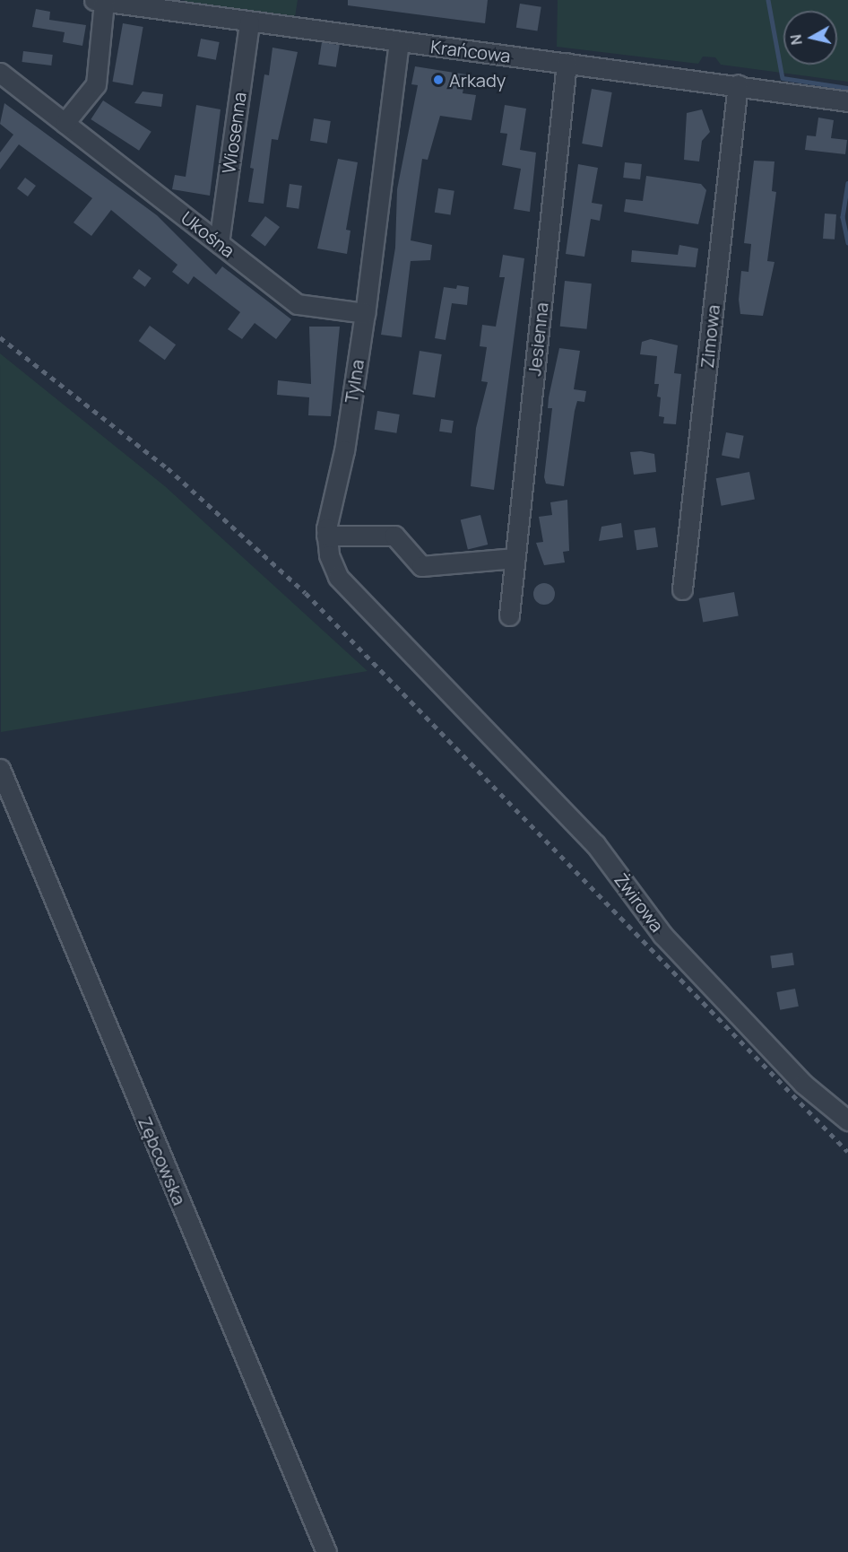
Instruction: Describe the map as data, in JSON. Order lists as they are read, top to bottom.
{
  "streets": {
    "street": [
      "Krańcowa",
      "Wiosenna",
      "Ukośna",
      "Zimowa",
      "Jesienna",
      "Tylna",
      "Żwirowa",
      "Zębcowska"
    ]
  },
  "crossings": [
    ["Krańcowa", "Wiosenna"],
    ["Krańcowa", "Zimowa"],
    ["Krańcowa", "Jesienna"],
    ["Krańcowa", "Tylna"],
    ["Wiosenna", "Ukośna"],
    ["Ukośna", "Tylna"],
    ["Tylna", "Żwirowa"]
  ],
  "places": ["Arkady"],
  "north": "left"
}
